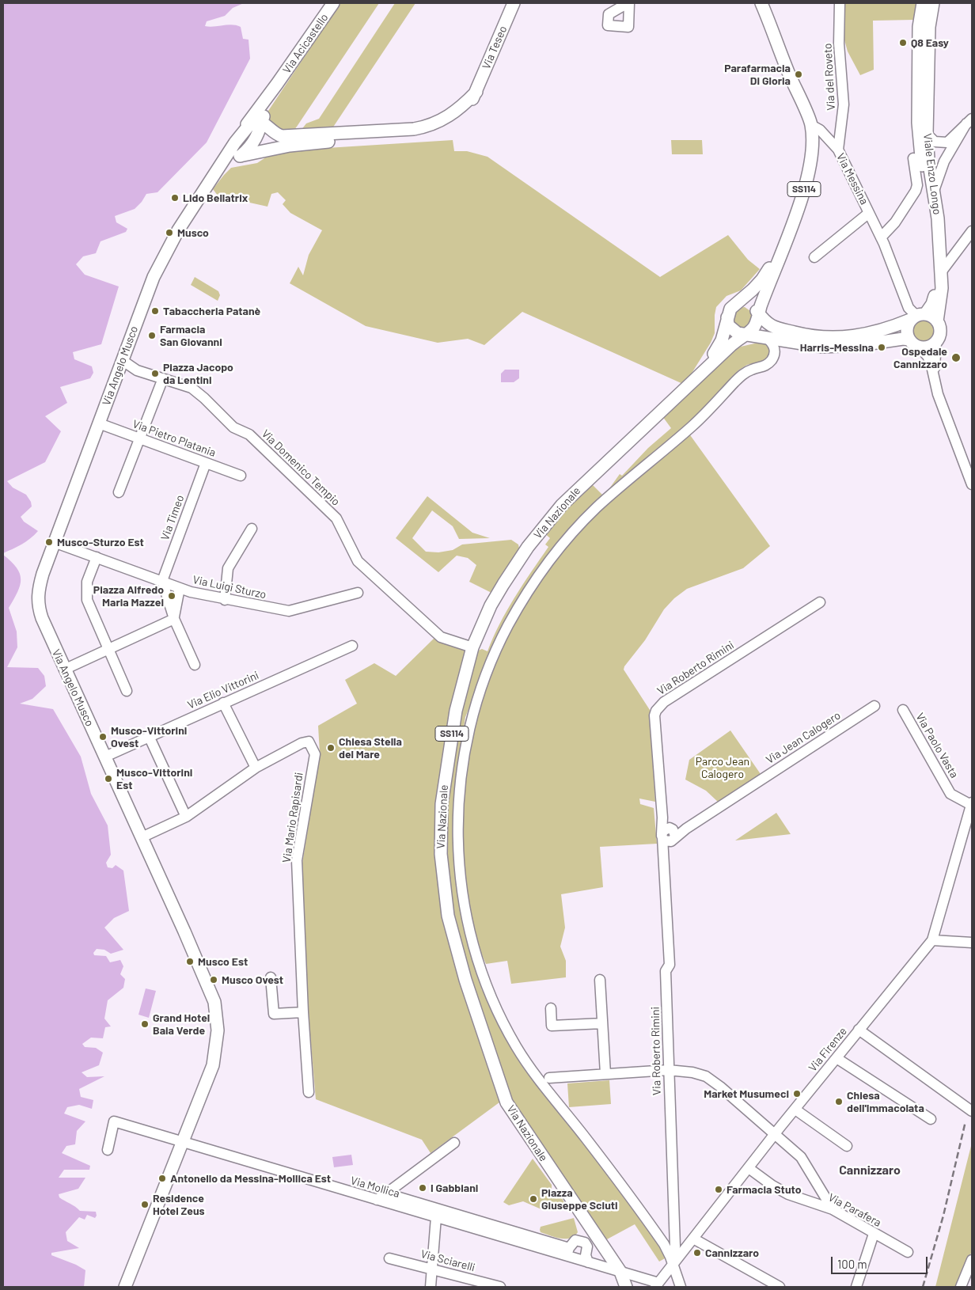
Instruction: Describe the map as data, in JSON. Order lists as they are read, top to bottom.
{
  "streets": {
    "main road": [
      "Via Acicastello",
      "Via Teseo",
      "Viale Enzo Longo",
      "Via Messina",
      "SS114",
      "Via Angelo Musco",
      "Via Nazionale"
    ],
    "street": [
      "Via del Roveto",
      "Via Pietro Platania",
      "Via Domenico Tempio",
      "Via Timeo",
      "Via Luigi Sturzo",
      "Via Roberto Rimini",
      "Via Elio Vittorini",
      "Via Jean Calogero",
      "Via Paolo Vasta",
      "Via Mario Rapisardi",
      "Via Firenze",
      "Via Mollica",
      "Via Parafera",
      "Via Sciarelli"
    ]
  },
  "crossings": [
    ["Via del Roveto", "Via Messina"],
    ["Viale Enzo Longo", "Via Messina"],
    ["Via Messina", "SS114"],
    ["Via Angelo Musco", "Via Pietro Platania"],
    ["Via Angelo Musco", "Via Luigi Sturzo"],
    ["Via Angelo Musco", "Via Elio Vittorini"],
    ["Via Angelo Musco", "Via Mario Rapisardi"],
    ["Via Angelo Musco", "Via Mollica"],
    ["Via Pietro Platania", "Via Timeo"],
    ["Via Domenico Tempio", "Via Nazionale"],
    ["Via Nazionale", "Via Mollica"],
    ["Via Timeo", "Via Luigi Sturzo"],
    ["Via Roberto Rimini", "Via Jean Calogero"],
    ["Via Roberto Rimini", "Via Firenze"],
    ["Via Paolo Vasta", "Via Firenze"],
    ["Via Firenze", "Via Mollica"],
    ["Via Firenze", "Via Parafera"]
  ],
  "districts": ["Cannizzaro"],
  "parks": ["Parco Jean Calogero"],
  "places": [
    "Q8 Easy",
    "Parafarmacia Di Gloria",
    "Lido Bellatrix",
    "Musco",
    "Tabaccheria Patanè",
    "Farmacia San Giovanni",
    "Harris-Messina",
    "Ospedale Cannizzaro",
    "Piazza Jacopo da Lentini",
    "Musco-Sturzo Est",
    "Piazza Alfredo Maria Mazzei",
    "Musco-Vittorini Ovest",
    "Chiesa Stella del Mare",
    "Musco-Vittorini Est",
    "Musco Est",
    "Musco Ovest",
    "Grand Hotel Baia Verde",
    "Market Musumeci",
    "Chiesa dell'Immacolata",
    "Antonello da Messina-Mollica Est",
    "I Gabbiani",
    "Farmacia Stuto",
    "Piazza Giuseppe Sciuti",
    "Residence Hotel Zeus",
    "Cannizzaro"
  ],
  "scale_bar": "100 m"
}
